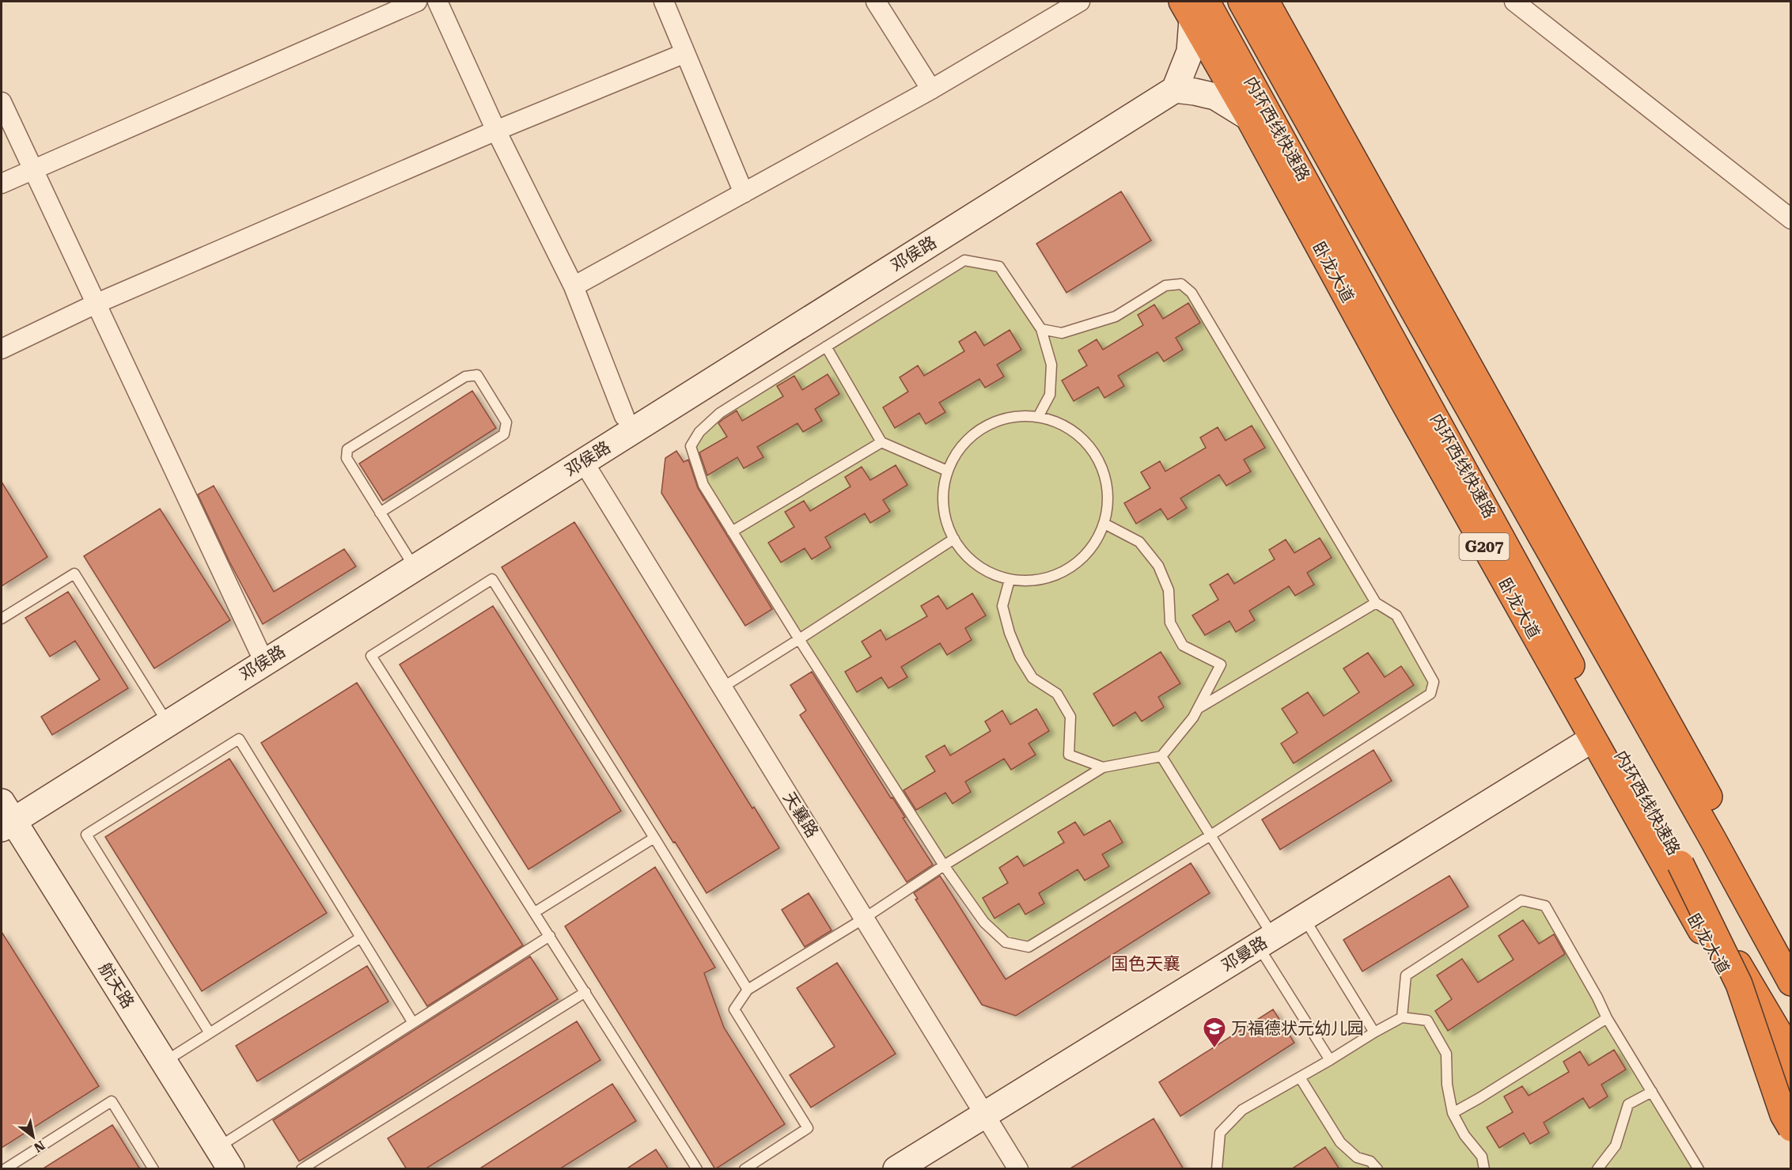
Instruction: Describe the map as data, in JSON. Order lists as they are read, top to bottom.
{
  "streets": {
    "highway": ["内环西线快速路", "卧龙大道", "G207"],
    "street": [
      "邓侯路",
      "天襄路",
      "邓曼路",
      "航天路"
    ]
  },
  "crossings": [
    ["内环西线快速路", "卧龙大道"],
    ["邓侯路", "天襄路"],
    ["邓侯路", "航天路"],
    ["卧龙大道", "邓曼路"],
    ["天襄路", "邓曼路"]
  ],
  "districts": ["国色天襄"],
  "places": {
    "school or university": ["万福德状元幼儿园"]
  },
  "north": "bottom right"
}
